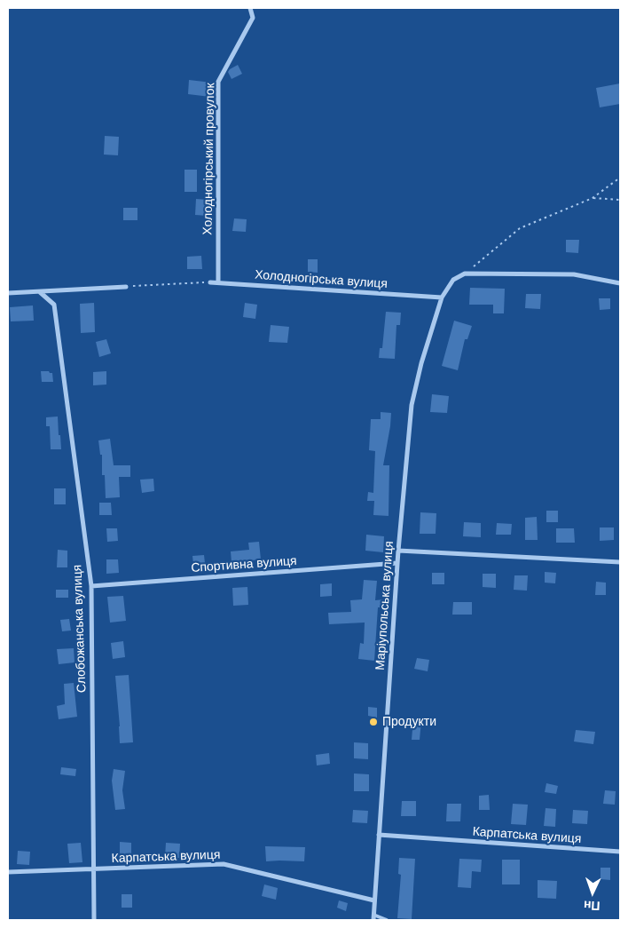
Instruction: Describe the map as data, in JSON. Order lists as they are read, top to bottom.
{
  "streets": {
    "street": [
      "Холодногірський провулок",
      "Холодногірська вулиця",
      "Спортивна вулиця",
      "Маріупольська вулиця",
      "Слобожанська вулиця",
      "Карпатська вулиця"
    ]
  },
  "crossings": [
    ["Холодногірський провулок", "Холодногірська вулиця"],
    ["Холодногірська вулиця", "Маріупольська вулиця"],
    ["Спортивна вулиця", "Маріупольська вулиця"],
    ["Спортивна вулиця", "Слобожанська вулиця"],
    ["Маріупольська вулиця", "Карпатська вулиця"],
    ["Слобожанська вулиця", "Карпатська вулиця"]
  ],
  "places": ["Продукти"],
  "north": "bottom"
}
